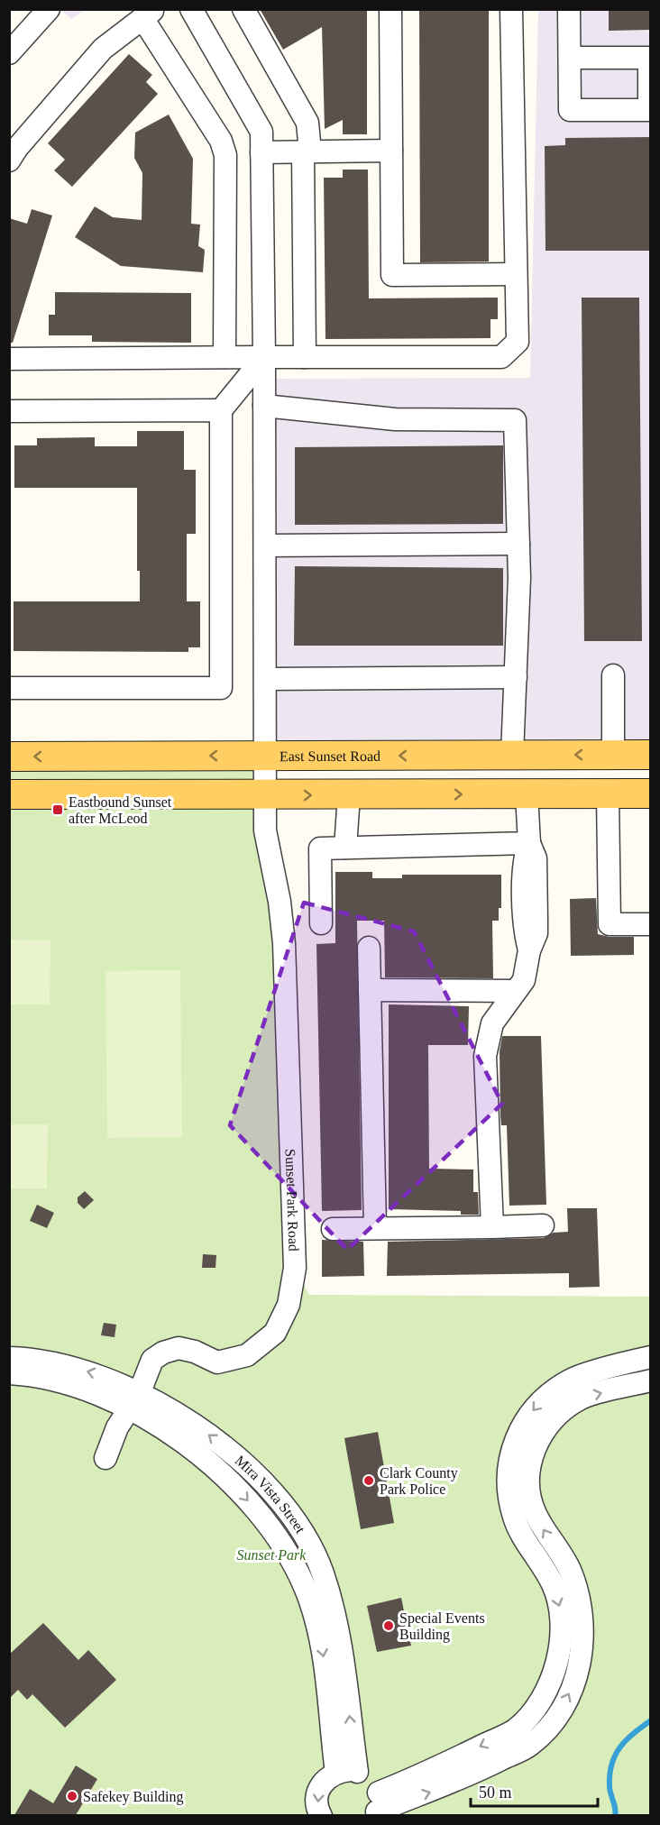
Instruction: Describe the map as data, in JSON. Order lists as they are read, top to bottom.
{
  "streets": {
    "main road": ["East Sunset Road"],
    "street": ["Sunset Park Road", "Mira Vista Street"]
  },
  "crossings": [
    ["East Sunset Road", "Sunset Park Road"],
    ["Sunset Park Road", "Mira Vista Street"]
  ],
  "parks": ["Sunset Park"],
  "places": {
    "transit": ["Eastbound Sunset after McLeod"],
    "other": ["Clark County Park Police", "Special Events Building", "Safekey Building"]
  },
  "scale_bar": "50 m"
}
